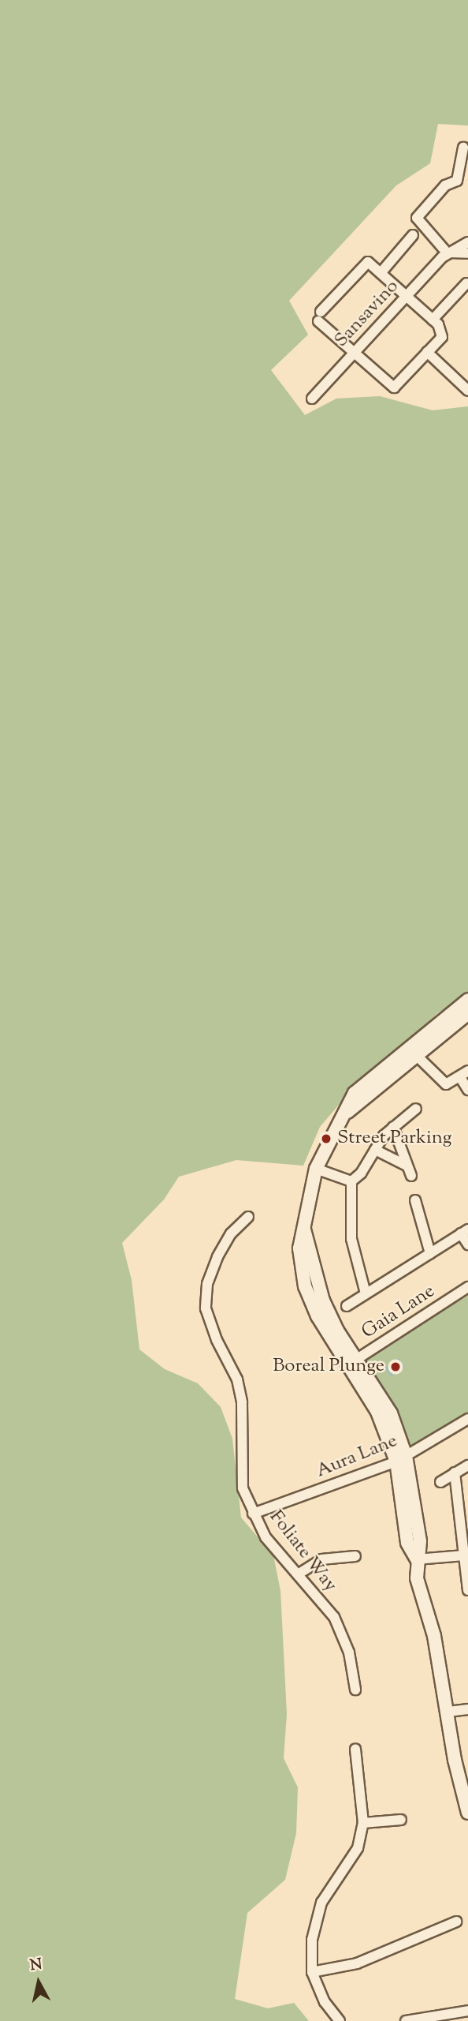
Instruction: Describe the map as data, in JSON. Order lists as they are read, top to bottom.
{
  "streets": {
    "street": [
      "Sansavino",
      "Gaia Lane",
      "Aura Lane",
      "Foliate Way"
    ]
  },
  "crossings": [
    ["Aura Lane", "Foliate Way"]
  ],
  "places": ["Street Parking", "Boreal Plunge"],
  "north": "top"
}
